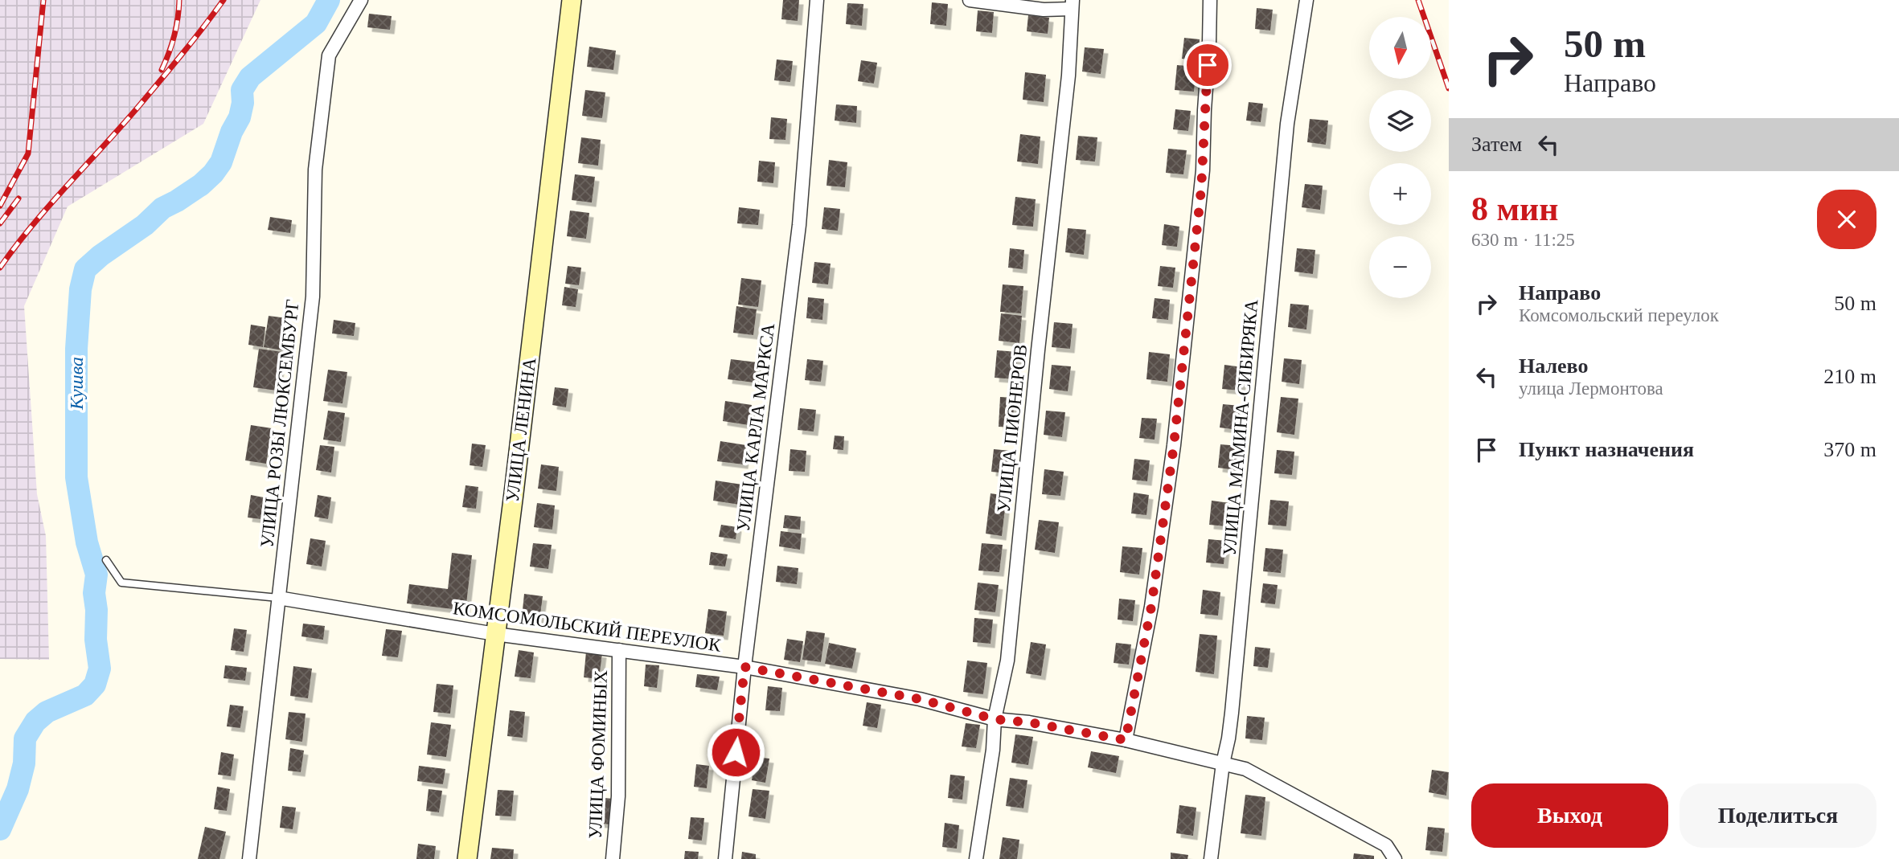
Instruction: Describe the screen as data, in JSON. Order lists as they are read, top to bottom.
{
  "streets": {
    "main road": ["УЛИЦА ЛЕНИНА"],
    "street": [
      "УЛИЦА РОЗЫ ЛЮКСЕМБУРГ",
      "УЛИЦА КАРЛА МАРКСА",
      "УЛИЦА МАМИНА-СИБИРЯКА",
      "УЛИЦА ПИОНЕРОВ",
      "КОМСОМОЛЬСКИЙ ПЕРЕУЛОК",
      "УЛИЦА ФОМИНЫХ"
    ]
  },
  "crossings": [
    ["УЛИЦА РОЗЫ ЛЮКСЕМБУРГ", "КОМСОМОЛЬСКИЙ ПЕРЕУЛОК"],
    ["УЛИЦА КАРЛА МАРКСА", "КОМСОМОЛЬСКИЙ ПЕРЕУЛОК"],
    ["УЛИЦА МАМИНА-СИБИРЯКА", "КОМСОМОЛЬСКИЙ ПЕРЕУЛОК"],
    ["УЛИЦА ПИОНЕРОВ", "КОМСОМОЛЬСКИЙ ПЕРЕУЛОК"],
    ["УЛИЦА ЛЕНИНА", "КОМСОМОЛЬСКИЙ ПЕРЕУЛОК"],
    ["КОМСОМОЛЬСКИЙ ПЕРЕУЛОК", "УЛИЦА ФОМИНЫХ"]
  ],
  "water": ["Кушва"],
  "north": "bottom",
  "page": {
    "turn": ["50 m", "Направо"],
    "map_buttons": ["+", "−"],
    "then": "Затем",
    "heading": ["8 мин", "630 m · 11:25"],
    "list": [
      {
        "name": "Направо",
        "note": "Комсомольский переулок",
        "value": "50 m"
      },
      {
        "name": "Налево",
        "note": "улица Лермонтова",
        "value": "210 m"
      },
      {
        "name": "Пункт назначения",
        "value": "370 m"
      }
    ],
    "buttons": ["Выход", "Поделиться"]
  }
}
